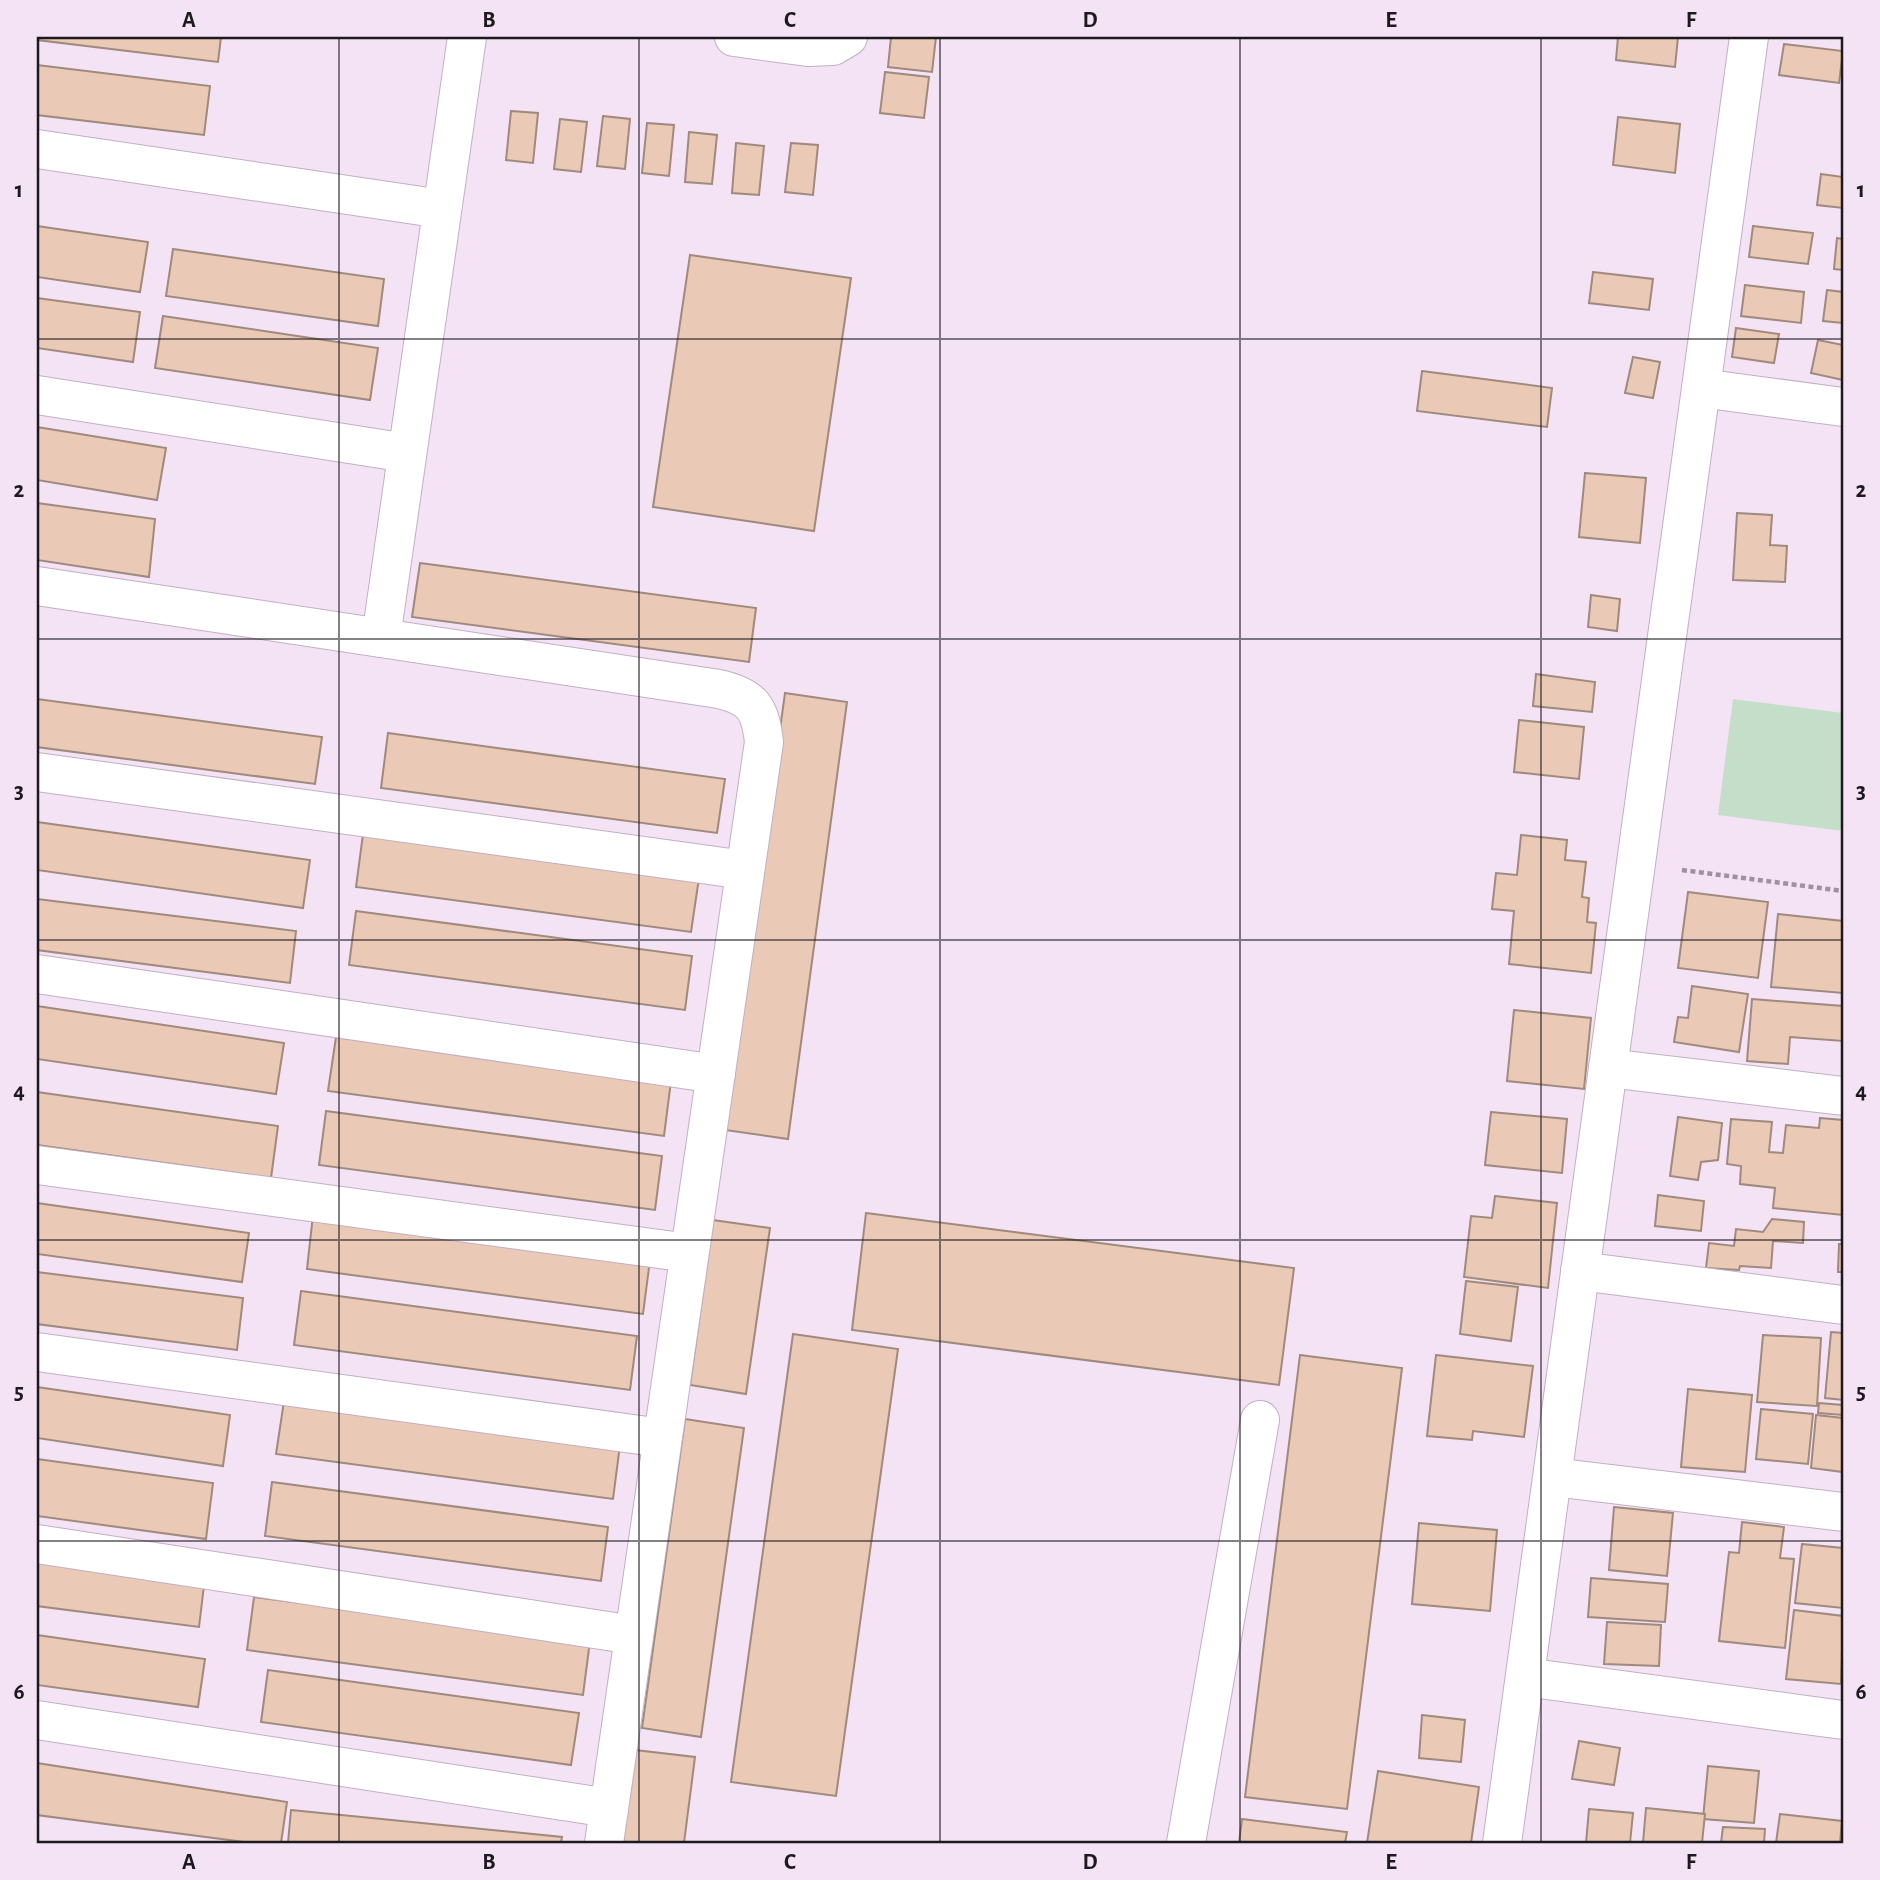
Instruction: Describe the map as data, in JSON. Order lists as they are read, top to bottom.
{
  "grid": {
    "columns": [
      "A",
      "B",
      "C",
      "D",
      "E",
      "F"
    ],
    "rows": [
      "1",
      "2",
      "3",
      "4",
      "5",
      "6"
    ]
  }
}
